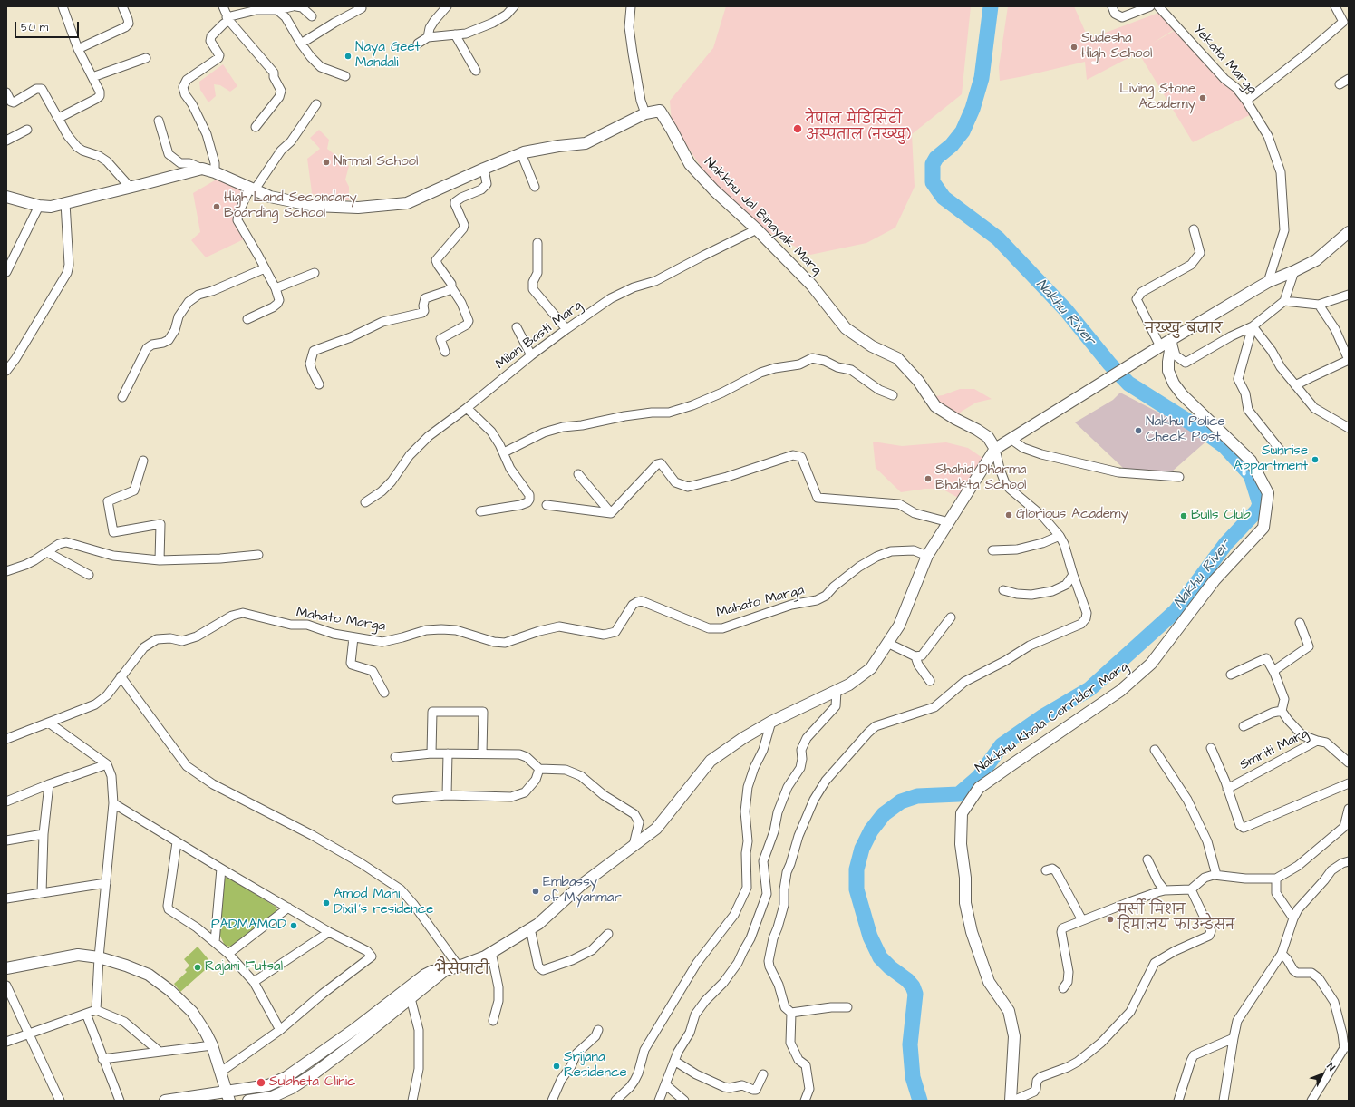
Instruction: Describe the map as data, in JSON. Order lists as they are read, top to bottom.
{
  "streets": {
    "street": [
      "Yekata Marga",
      "Nakkhu Jal Binayak Marg",
      "Milan Basti Marg",
      "Mahato Marga",
      "Nakkhu Khola Corridor Marg",
      "Smriti Marg"
    ]
  },
  "crossings": [
    ["Nakkhu Jal Binayak Marg", "Milan Basti Marg"]
  ],
  "districts": ["नख्खु बजार", "भैसेपाटी"],
  "water": ["Nakhu River"],
  "places": [
    "Sudesha High School",
    "Naya Geet Mandali",
    "Living Stone Academy",
    "नेपाल मेडिसिटी अस्पताल (नख्खु)",
    "Nirmal School",
    "High Land Secondary Boarding School",
    "Nakhu Police Check Post",
    "Sunrise Appartment",
    "Shahid Dharma Bhakta School",
    "Glorious Academy",
    "Bulls Club",
    "Embassy of Myanmar",
    "Amod Mani Dixit's residence",
    "मर्सी मिशन हिमालय फाउन्डेसन",
    "PADMAMOD",
    "Rajani Futsal",
    "Srijana Residence",
    "Subheta Clinic"
  ],
  "scale_bar": "50 m",
  "north": "top right"
}
